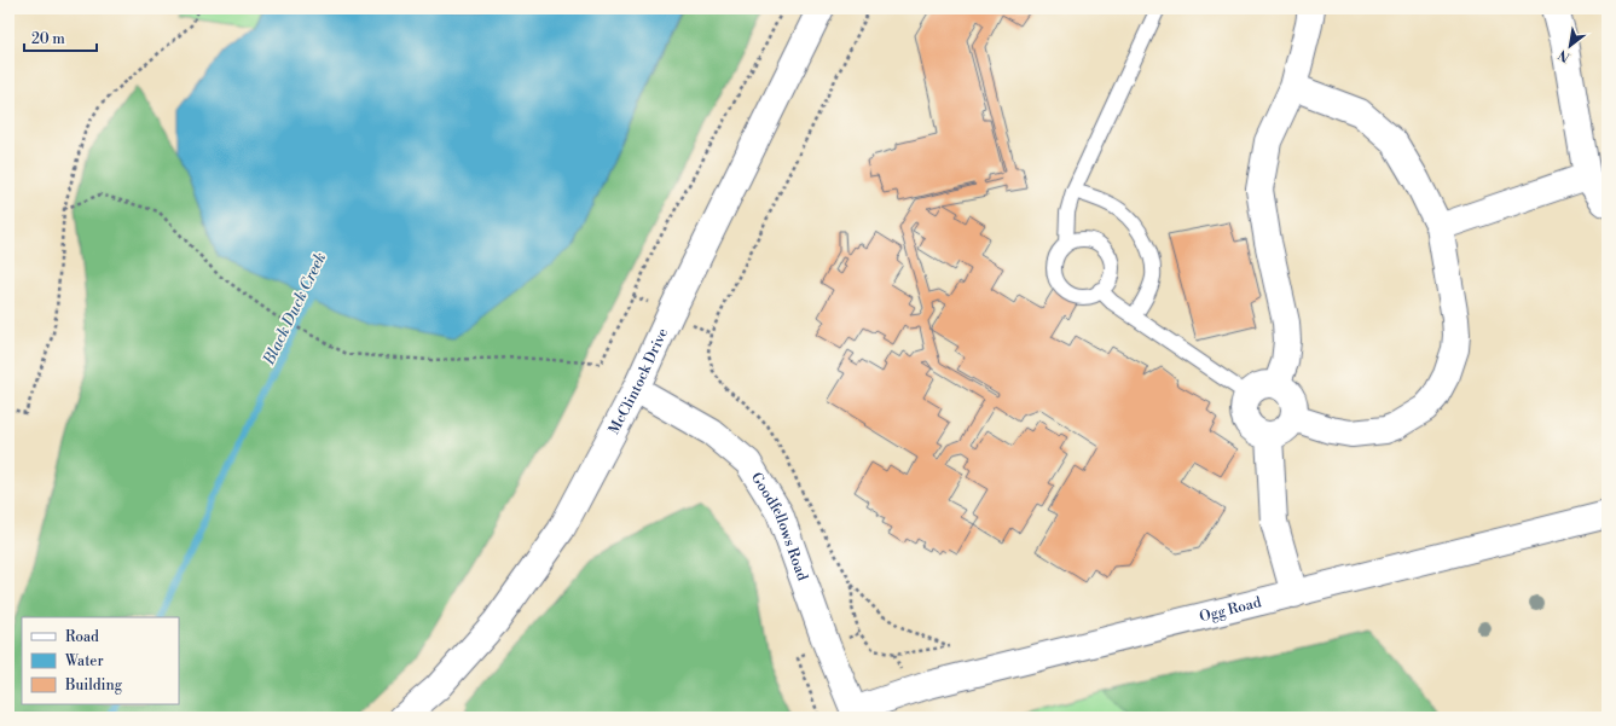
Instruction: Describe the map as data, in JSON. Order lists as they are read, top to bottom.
{
  "streets": {
    "street": ["McClintock Drive", "Goodfellows Road", "Ogg Road"]
  },
  "crossings": [
    ["McClintock Drive", "Goodfellows Road"],
    ["Goodfellows Road", "Ogg Road"]
  ],
  "water": ["Black Duck Creek"],
  "legend": ["Road", "Water", "Building"],
  "scale_bar": "20 m",
  "north": "bottom left"
}
